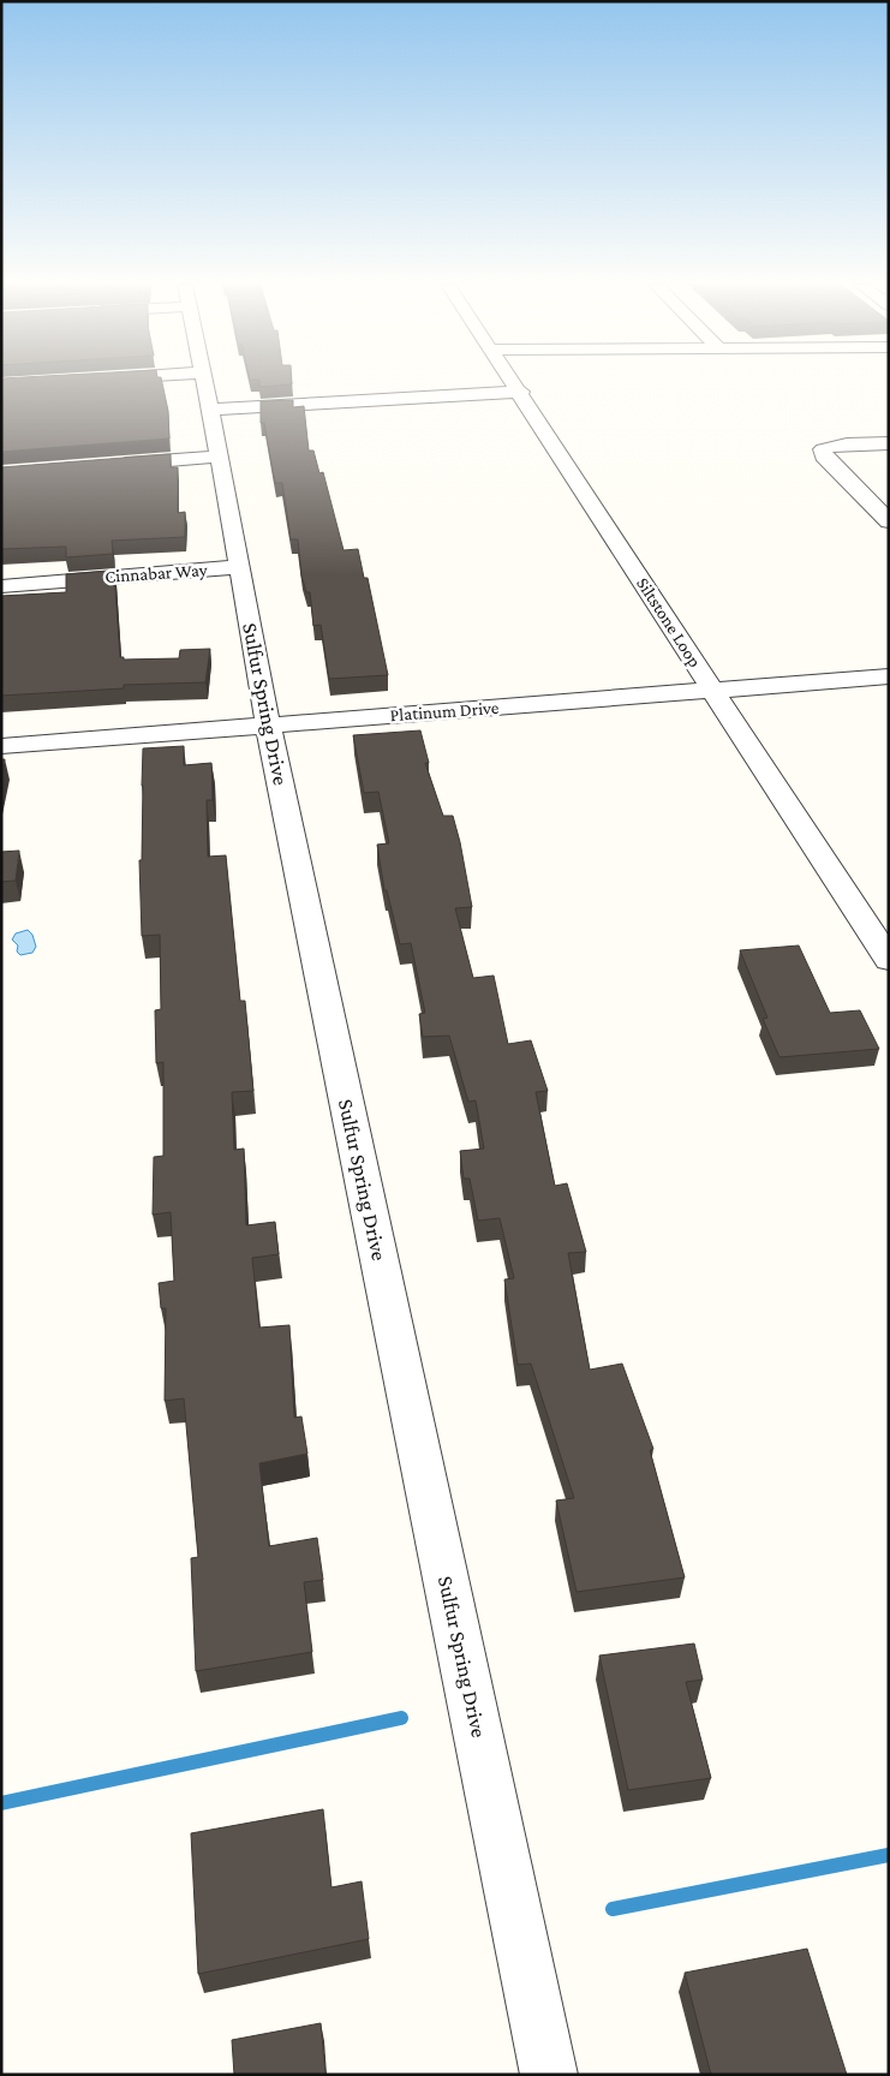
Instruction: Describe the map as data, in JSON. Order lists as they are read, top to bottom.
{
  "streets": {
    "street": [
      "Cinnabar Way",
      "Siltstone Loop",
      "Sulfur Spring Drive",
      "Platinum Drive"
    ]
  },
  "crossings": [
    ["Cinnabar Way", "Sulfur Spring Drive"],
    ["Siltstone Loop", "Platinum Drive"],
    ["Sulfur Spring Drive", "Platinum Drive"]
  ]
}
